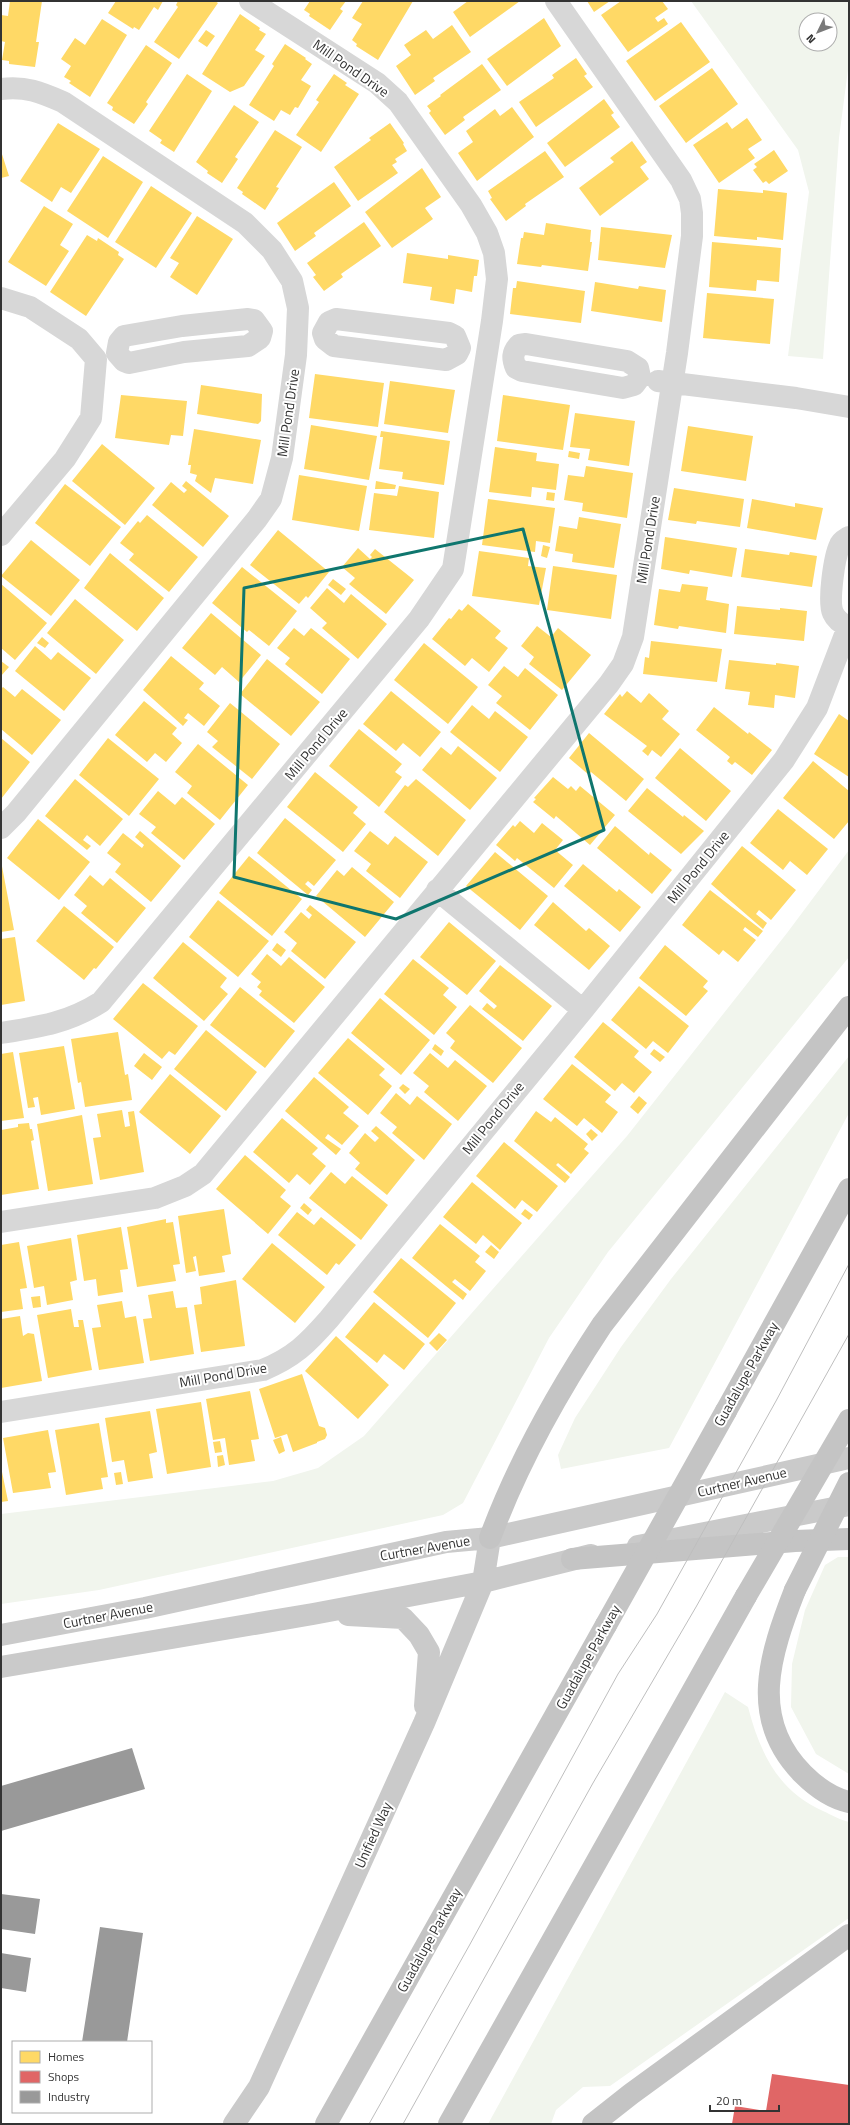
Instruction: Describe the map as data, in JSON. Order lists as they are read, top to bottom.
{
  "streets": {
    "highway": ["Guadalupe Parkway"],
    "main road": ["Curtner Avenue", "Unified Way"],
    "street": ["Mill Pond Drive"]
  },
  "crossings": [
    ["Curtner Avenue", "Unified Way"]
  ],
  "legend": ["Homes", "Shops", "Industry"],
  "scale_bar": "20 m",
  "north": "bottom left"
}
